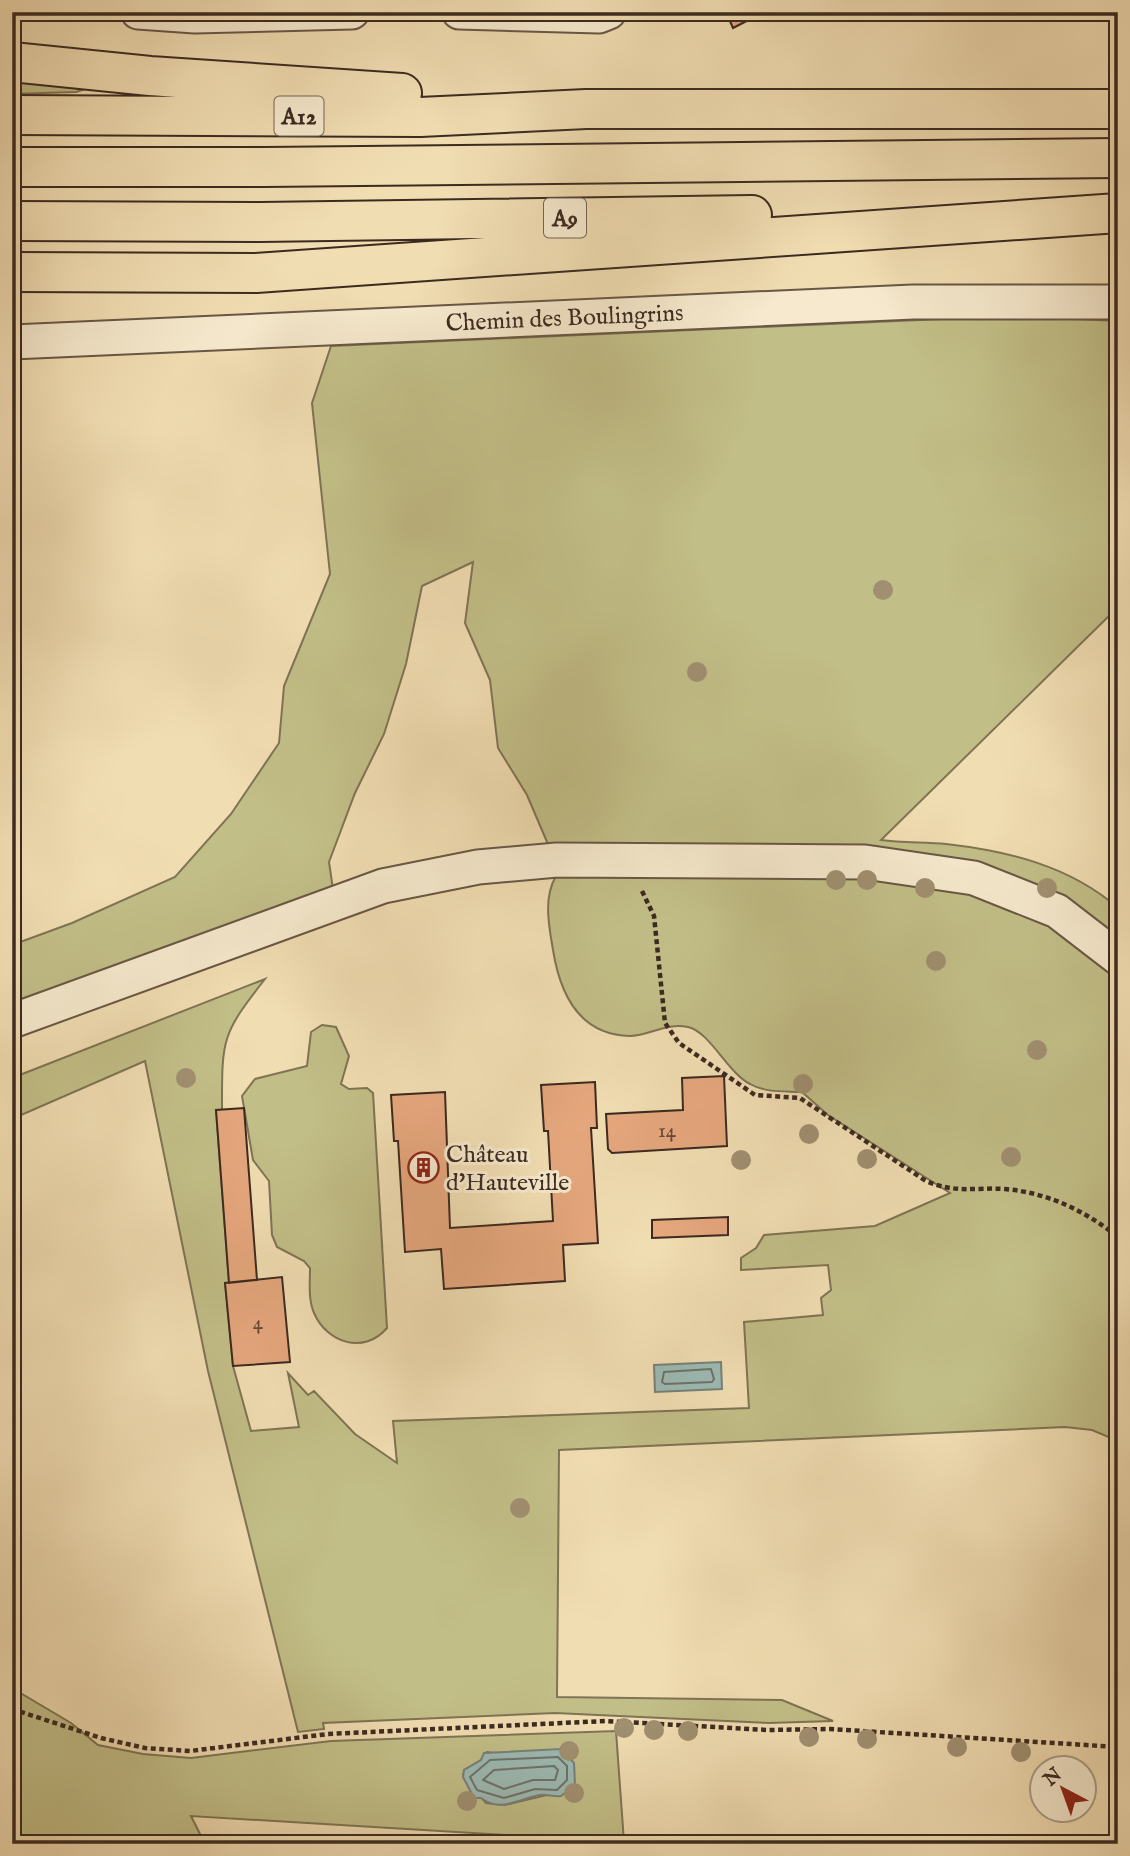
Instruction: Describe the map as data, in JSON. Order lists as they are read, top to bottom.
{
  "streets": {
    "highway": ["A12", "A9"],
    "street": ["Chemin des Boulingrins"]
  },
  "places": {
    "building": ["Château d'Hauteville"]
  },
  "house_numbers": ["14", "4"],
  "north": "top left"
}
